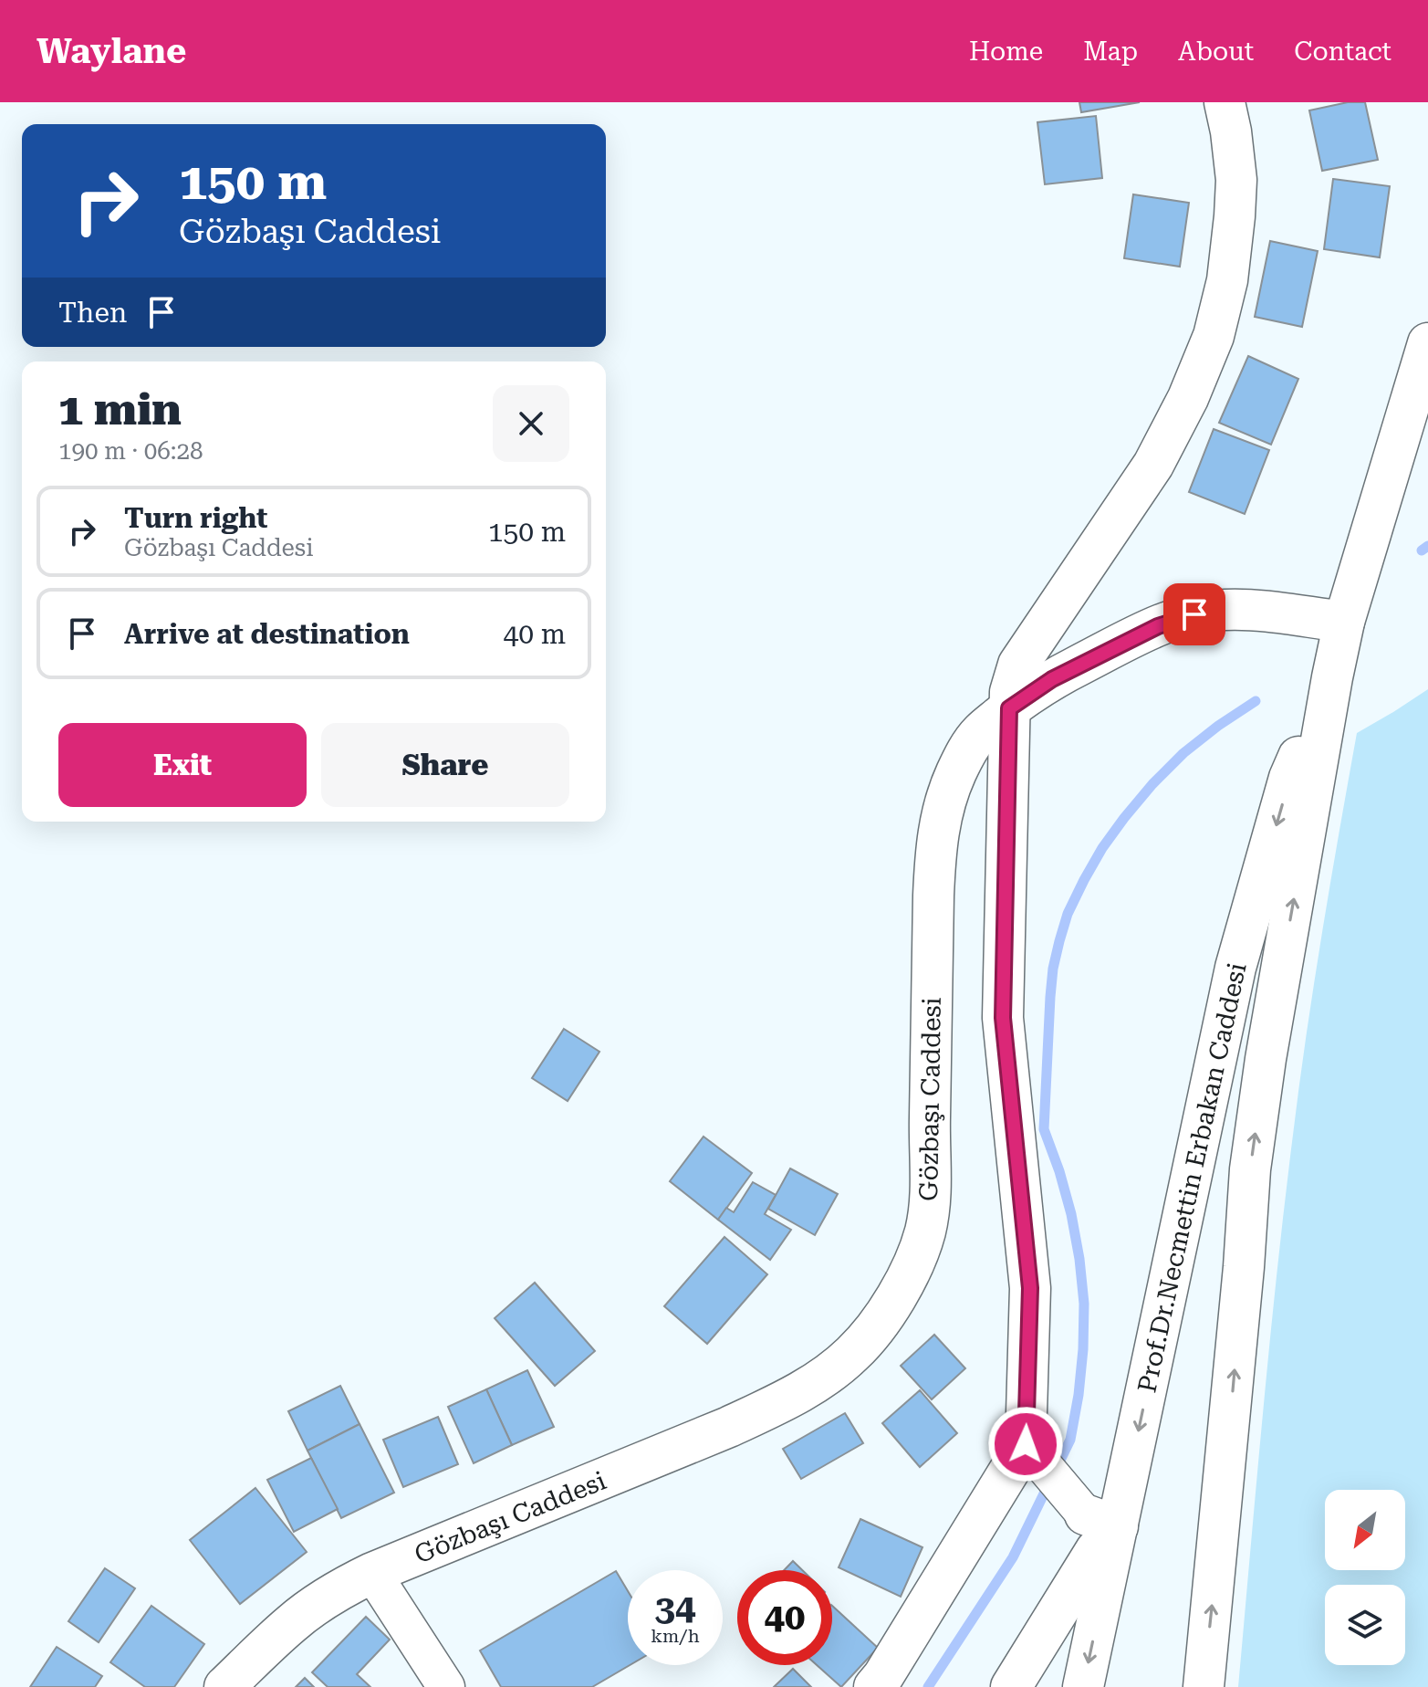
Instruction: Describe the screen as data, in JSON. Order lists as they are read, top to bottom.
{
  "streets": {
    "street": ["Gözbaşı Caddesi", "Prof.Dr.Necmettin Erbakan Caddesi"]
  },
  "crossings": [
    ["Gözbaşı Caddesi", "Prof.Dr.Necmettin Erbakan Caddesi"]
  ],
  "north": "bottom left",
  "page": {
    "header": "Waylane",
    "nav": [
      "Home",
      "Map",
      "About",
      "Contact"
    ],
    "turn": ["150 m", "Gözbaşı Caddesi"],
    "then": "Then",
    "heading": ["1 min", "190 m · 06:28"],
    "list": [
      {
        "name": "Turn right",
        "note": "Gözbaşı Caddesi",
        "value": "150 m"
      },
      {
        "name": "Arrive at destination",
        "value": "40 m"
      }
    ],
    "buttons": ["Exit", "Share"],
    "speed": "34 km/h",
    "limit": "40"
  }
}
